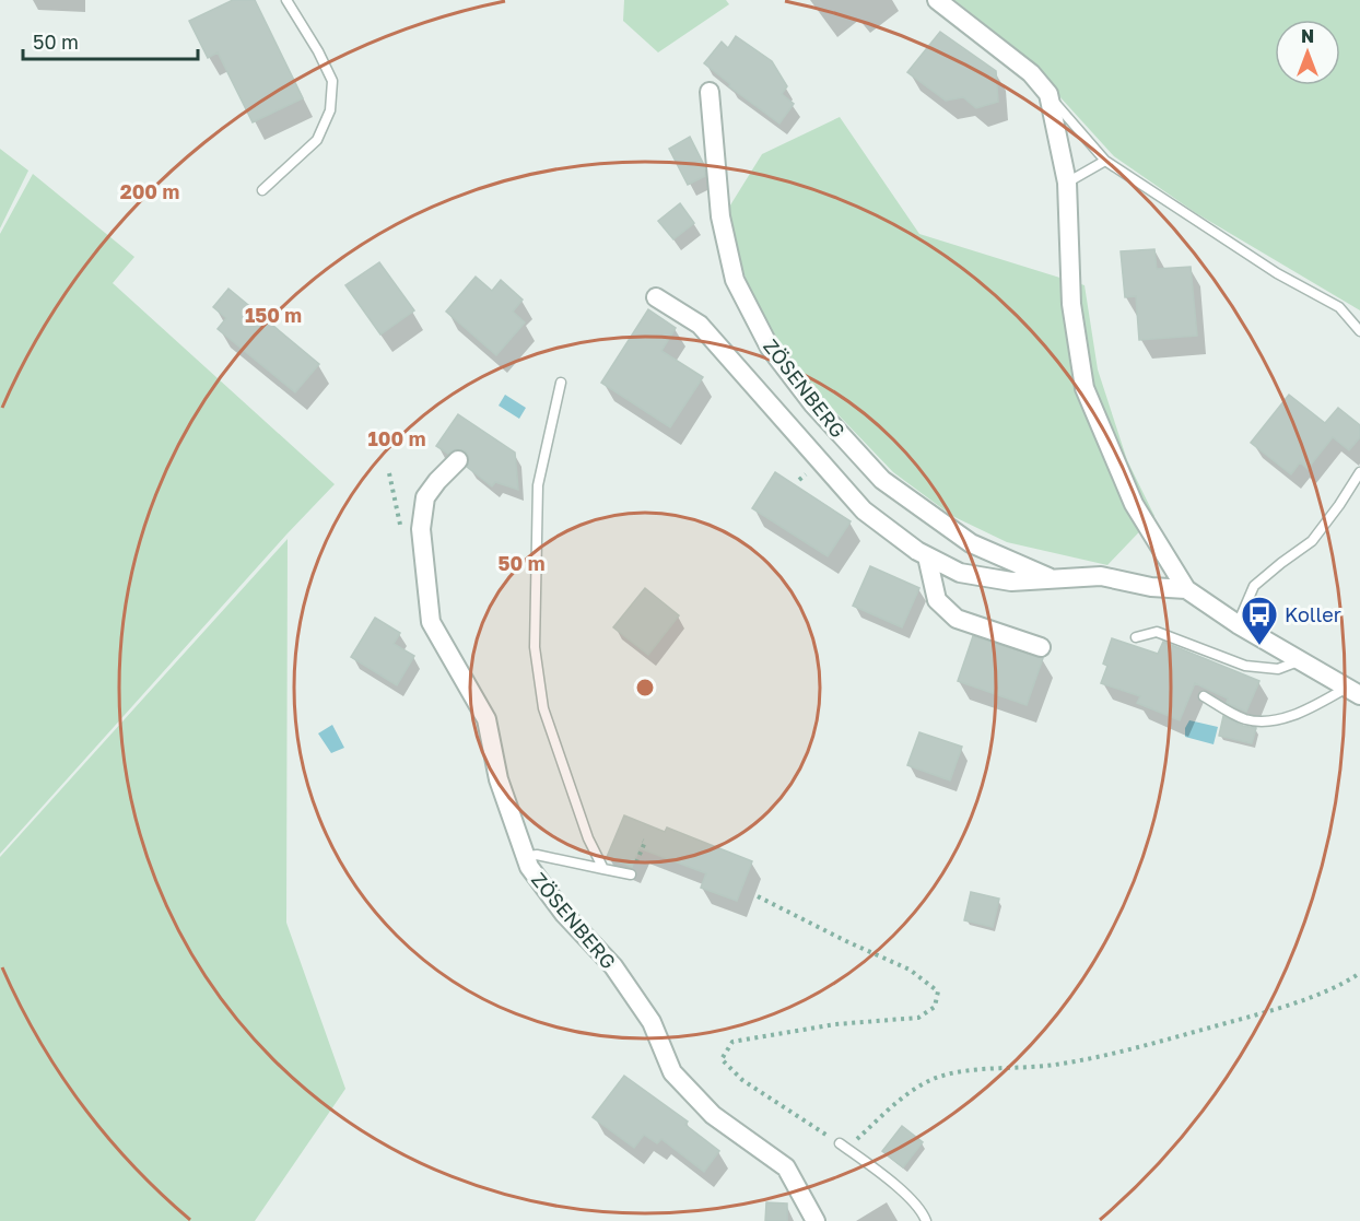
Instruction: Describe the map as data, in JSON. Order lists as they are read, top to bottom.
{
  "streets": {
    "street": ["ZÖSENBERG"]
  },
  "places": {
    "bus stop": ["Koller"]
  },
  "scale_bar": "50 m",
  "north": "top",
  "rings": [
    "200 m",
    "150 m",
    "100 m",
    "50 m"
  ]
}
